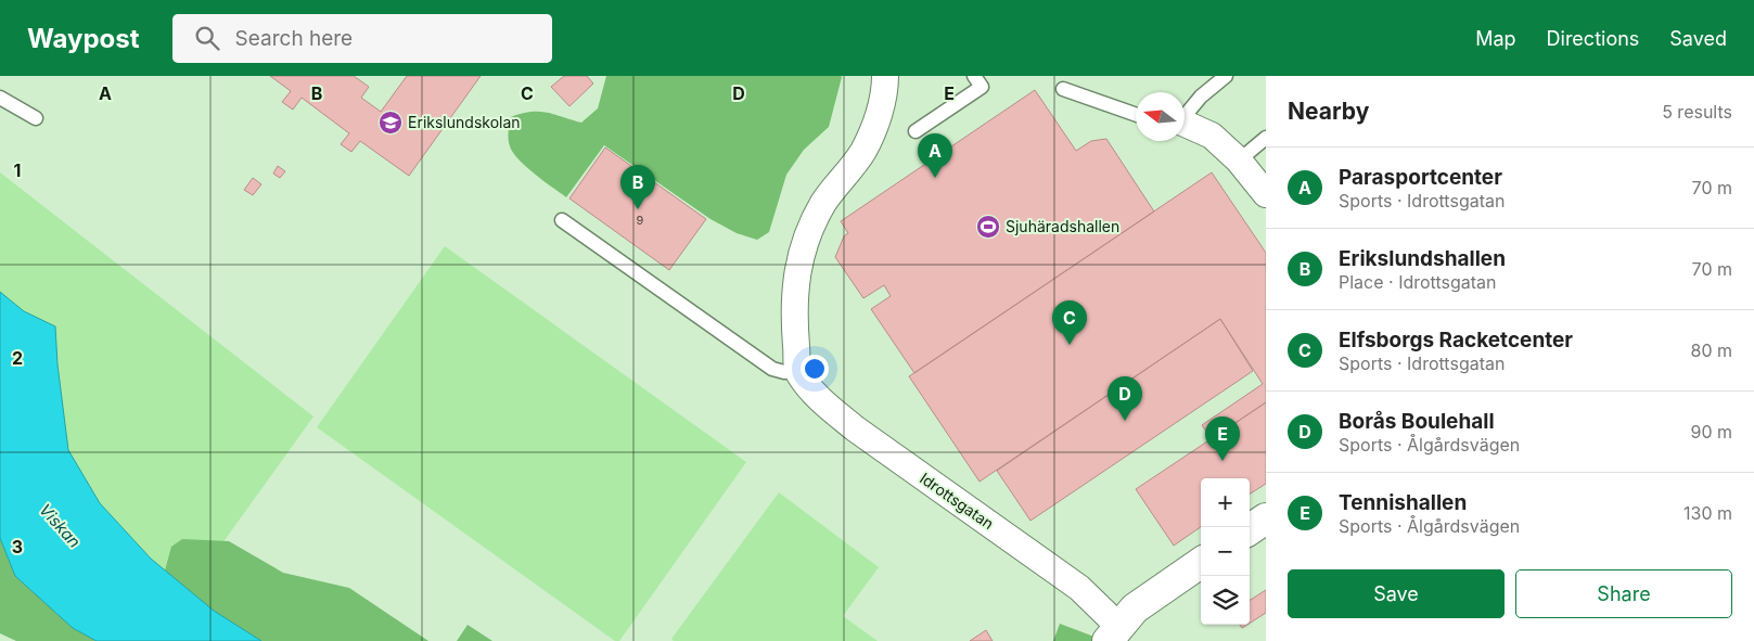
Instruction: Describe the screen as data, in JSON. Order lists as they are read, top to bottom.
{
  "streets": {
    "street": ["Idrottsgatan"]
  },
  "water": ["Viskan"],
  "places": {
    "school or university": ["Erikslundskolan"],
    "sports": ["Sjuhäradshallen"]
  },
  "house_numbers": ["9"],
  "north": "left",
  "page": {
    "header": "Waypost",
    "search": "Search here",
    "nav": ["Map", "Directions", "Saved"],
    "heading": ["Nearby", "5 results"],
    "pins": [
      "A",
      "B",
      "C",
      "D",
      "E"
    ],
    "list": [
      {
        "mark": "A",
        "name": "Parasportcenter",
        "note": "Sports · Idrottsgatan",
        "value": "70 m"
      },
      {
        "mark": "B",
        "name": "Erikslundshallen",
        "note": "Place · Idrottsgatan",
        "value": "70 m"
      },
      {
        "mark": "C",
        "name": "Elfsborgs Racketcenter",
        "note": "Sports · Idrottsgatan",
        "value": "80 m"
      },
      {
        "mark": "D",
        "name": "Borås Boulehall",
        "note": "Sports · Ålgårdsvägen",
        "value": "90 m"
      },
      {
        "mark": "E",
        "name": "Tennishallen",
        "note": "Sports · Ålgårdsvägen",
        "value": "130 m"
      }
    ],
    "map_buttons": ["+", "−"],
    "buttons": ["Save", "Share"]
  },
  "grid": {
    "columns": [
      "A",
      "B",
      "C",
      "D",
      "E"
    ],
    "rows": ["1", "2", "3"]
  }
}
